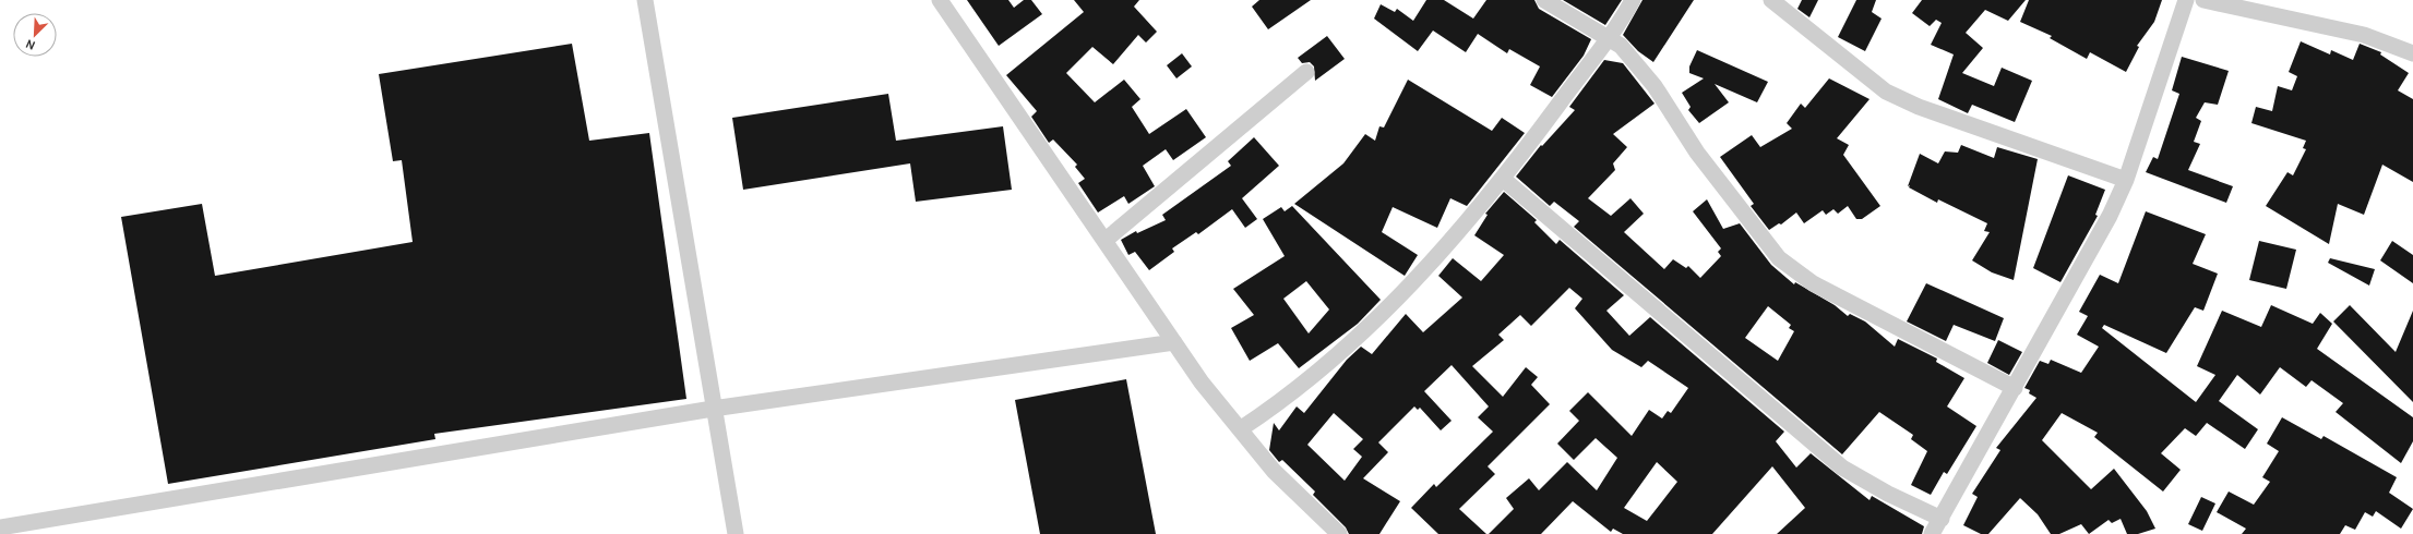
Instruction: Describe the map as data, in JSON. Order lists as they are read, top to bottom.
{
  "north": "bottom left"
}
